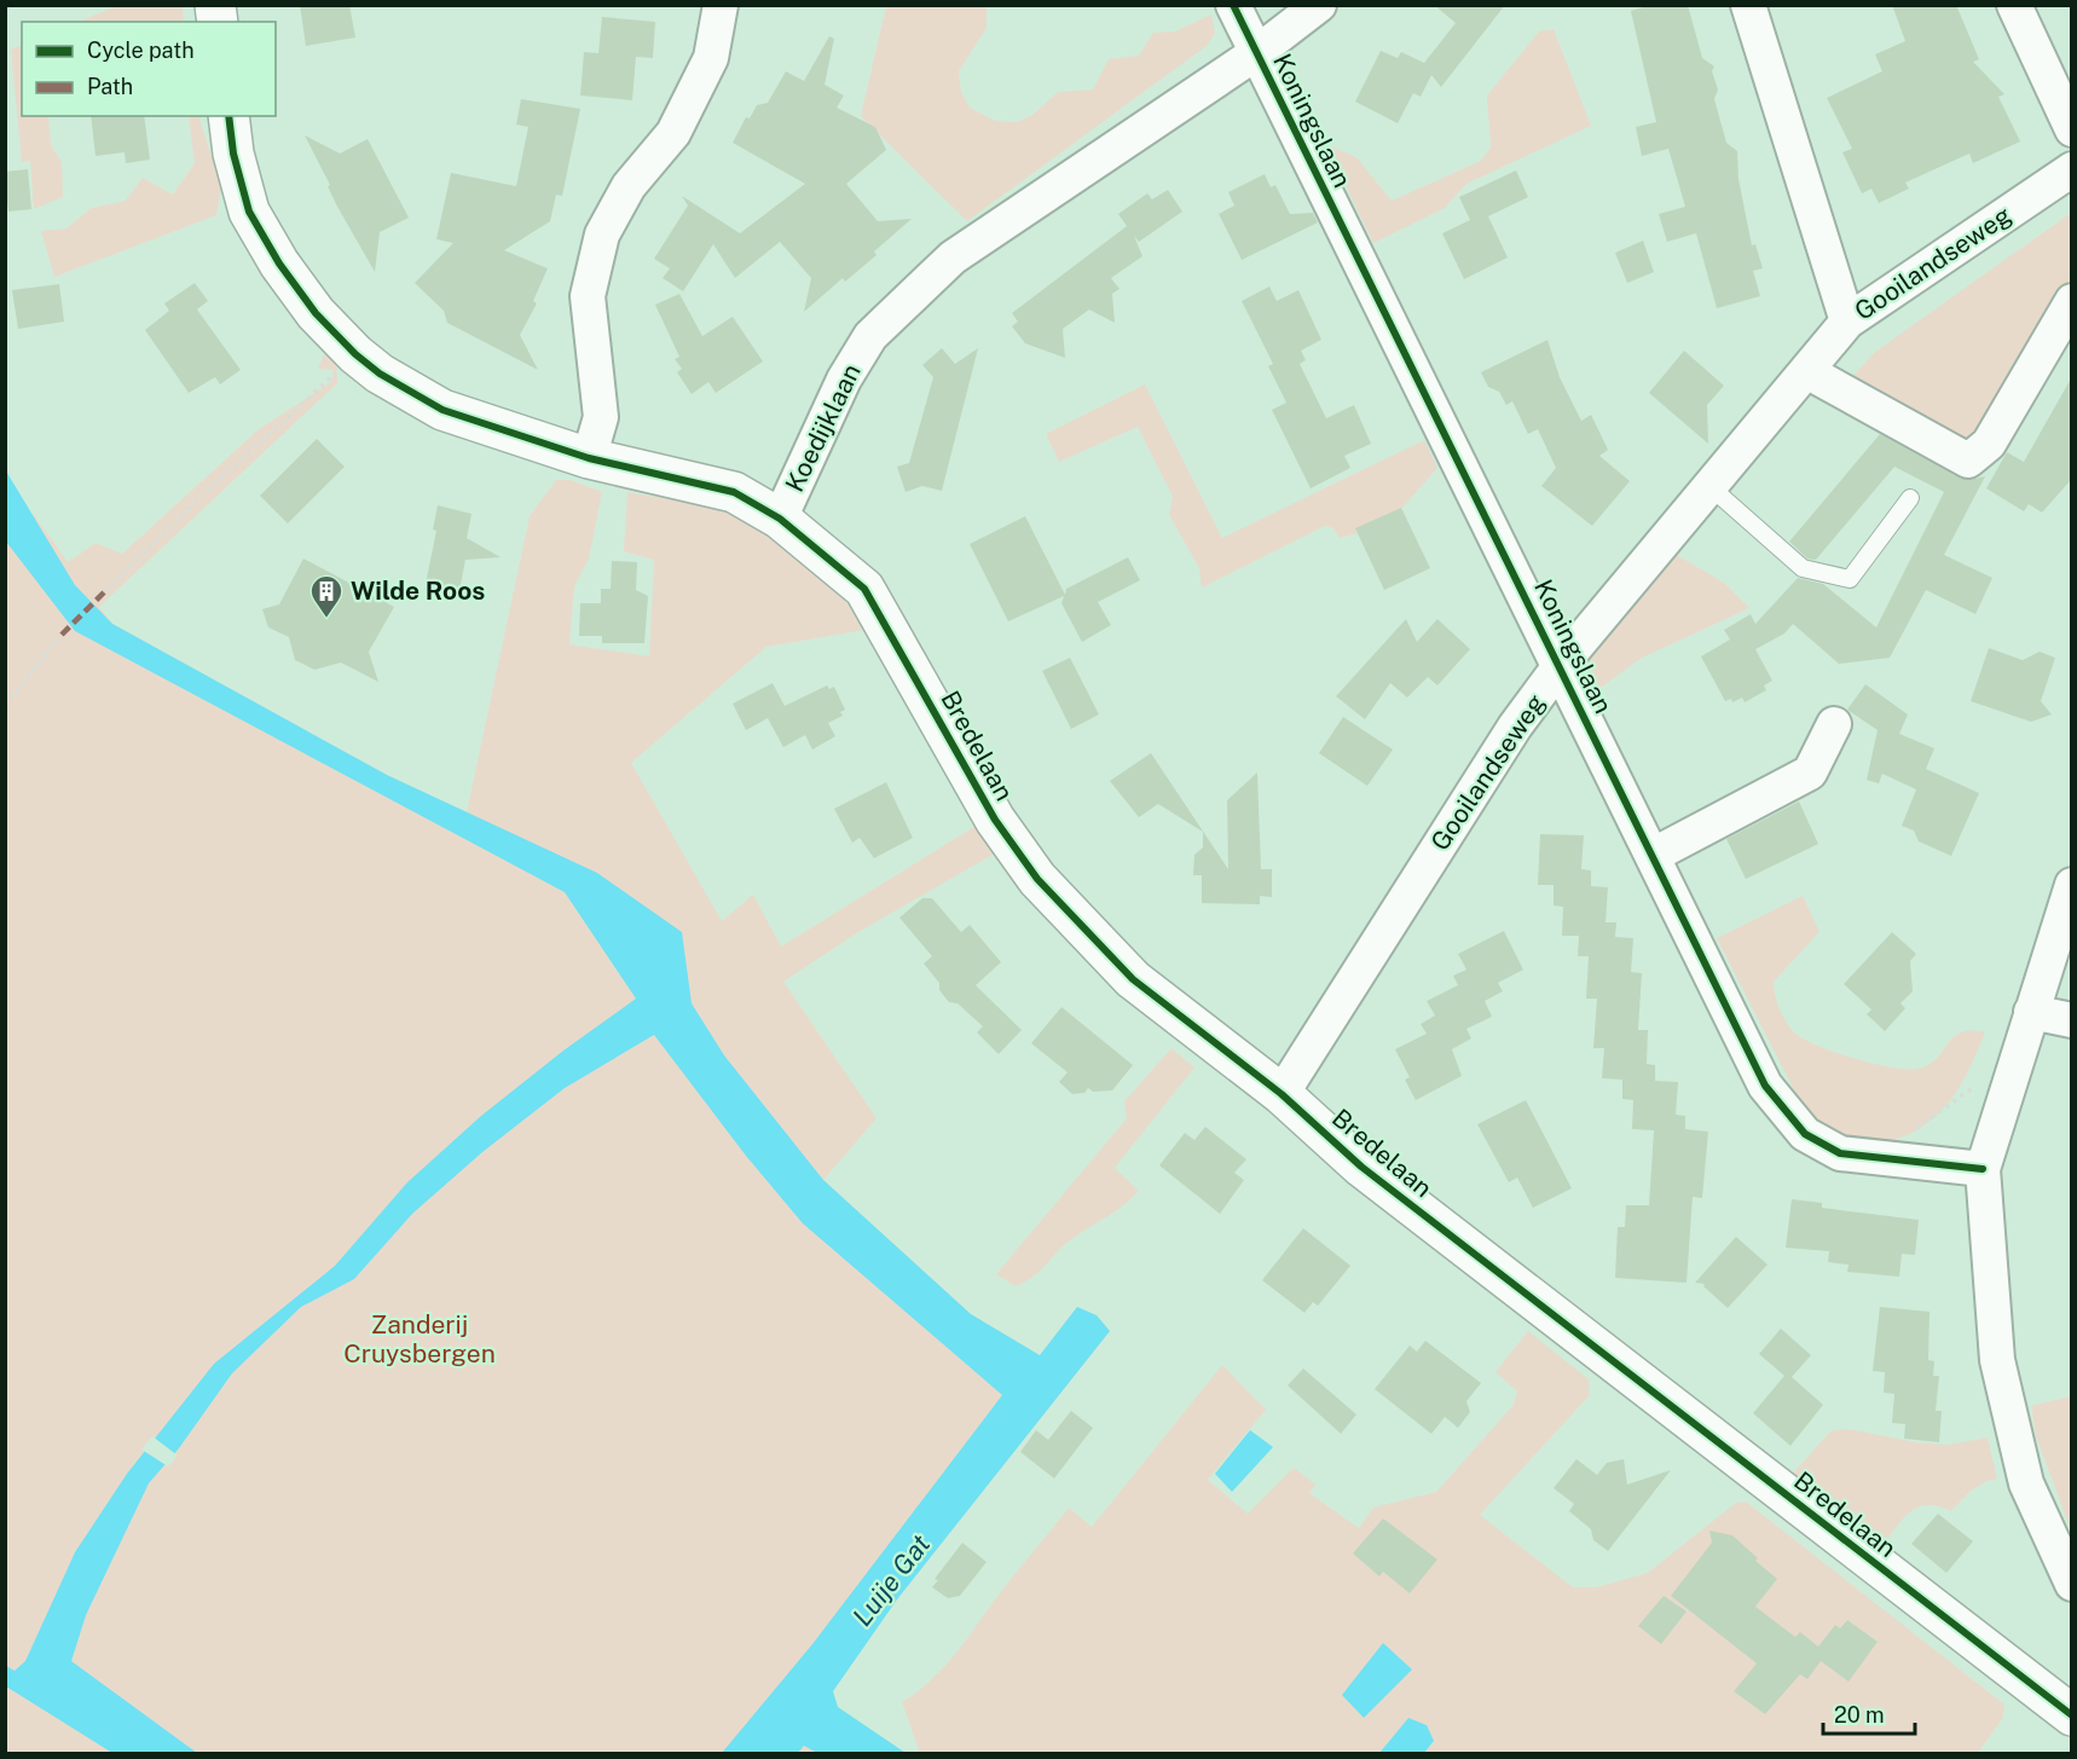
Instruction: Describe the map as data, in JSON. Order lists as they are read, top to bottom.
{
  "streets": {
    "main road": ["Koedijklaan", "Bredelaan"],
    "street": ["Koningslaan", "Gooilandseweg"]
  },
  "crossings": [
    ["Koningslaan", "Gooilandseweg"],
    ["Koningslaan", "Koedijklaan"],
    ["Gooilandseweg", "Bredelaan"],
    ["Koedijklaan", "Bredelaan"]
  ],
  "water": ["Luije Gat"],
  "parks": ["Zanderij Cruysbergen"],
  "places": {
    "building": ["Wilde Roos"]
  },
  "legend": ["Cycle path", "Path"],
  "scale_bar": "20 m"
}
